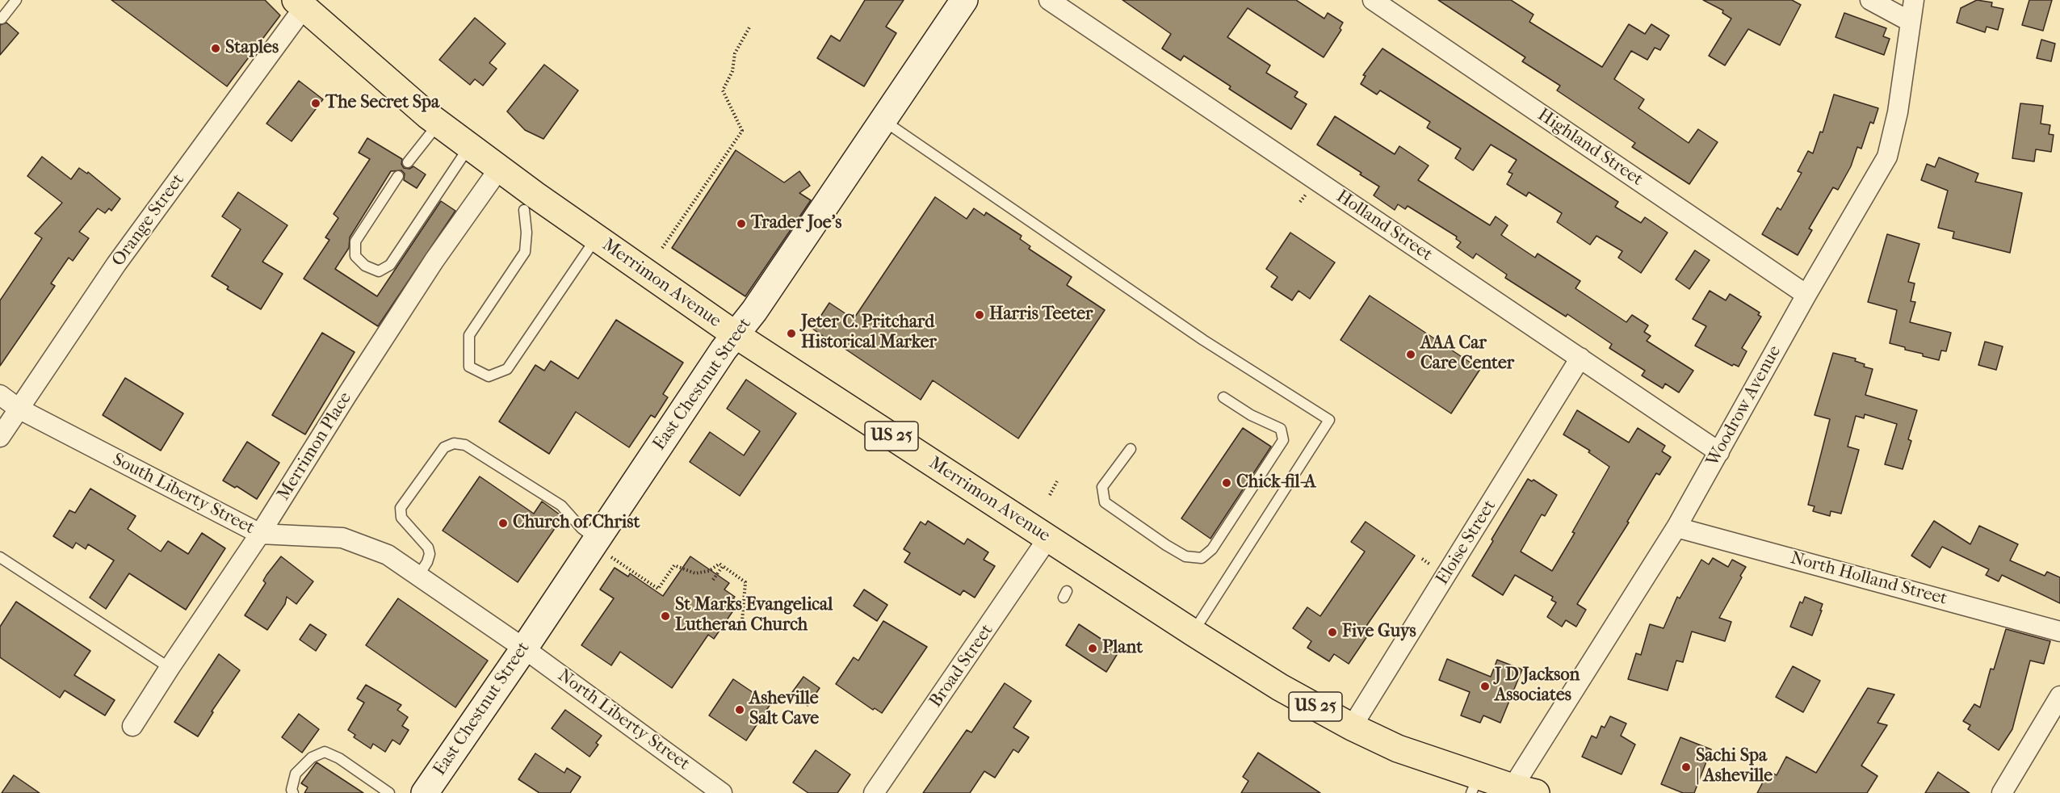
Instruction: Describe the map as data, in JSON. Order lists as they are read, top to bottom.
{
  "streets": {
    "main road": ["Merrimon Avenue", "US 25"],
    "street": [
      "Highland Street",
      "Orange Street",
      "Holland Street",
      "East Chestnut Street",
      "Woodrow Avenue",
      "Merrimon Place",
      "South Liberty Street",
      "Eloise Street",
      "North Holland Street",
      "Broad Street",
      "North Liberty Street"
    ]
  },
  "crossings": [
    ["Highland Street", "Woodrow Avenue"],
    ["Orange Street", "Merrimon Avenue"],
    ["Orange Street", "South Liberty Street"],
    ["Holland Street", "Woodrow Avenue"],
    ["Holland Street", "Eloise Street"],
    ["Merrimon Avenue", "East Chestnut Street"],
    ["Merrimon Avenue", "Woodrow Avenue"],
    ["Merrimon Avenue", "Merrimon Place"],
    ["Merrimon Avenue", "Eloise Street"],
    ["Merrimon Avenue", "Broad Street"],
    ["East Chestnut Street", "South Liberty Street"],
    ["East Chestnut Street", "North Liberty Street"],
    ["Woodrow Avenue", "North Holland Street"],
    ["Merrimon Place", "South Liberty Street"],
    ["South Liberty Street", "North Liberty Street"]
  ],
  "places": [
    "Staples",
    "The Secret Spa",
    "Trader Joe's",
    "Harris Teeter",
    "Jeter C. Pritchard Historical Marker",
    "AAA Car Care Center",
    "Chick-fil-A",
    "Church of Christ",
    "St Marks Evangelical Lutheran Church",
    "Five Guys",
    "Plant",
    "J D Jackson Associates",
    "Asheville Salt Cave",
    "Sachi Spa | Asheville"
  ]
}
